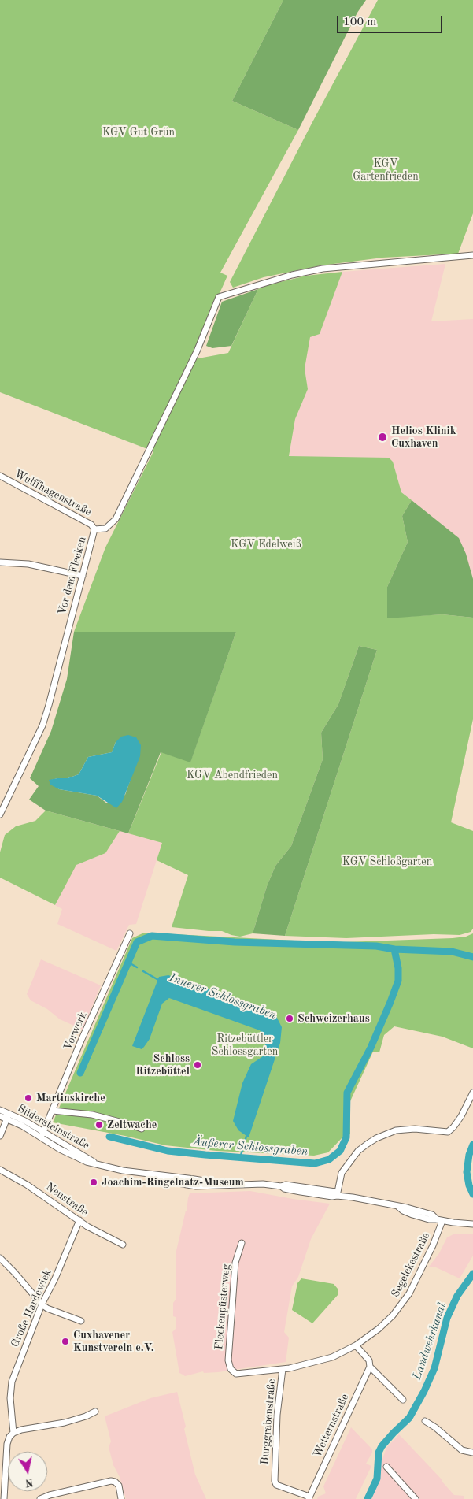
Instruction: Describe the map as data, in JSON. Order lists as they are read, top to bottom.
{
  "streets": {
    "street": [
      "Wulffhagenstraße",
      "Vor dem Flecken",
      "Vorwerk",
      "Südersteinstraße",
      "Neustraße",
      "Segelckestraße",
      "Fleckenpüsterweg",
      "Große Hardewiek",
      "Burggrabenstraße",
      "Wetternstraße"
    ]
  },
  "crossings": [
    ["Wulffhagenstraße", "Vor dem Flecken"],
    ["Vorwerk", "Südersteinstraße"],
    ["Südersteinstraße", "Segelckestraße"],
    ["Neustraße", "Große Hardewiek"],
    ["Segelckestraße", "Fleckenpüsterweg"],
    ["Segelckestraße", "Burggrabenstraße"],
    ["Burggrabenstraße", "Wetternstraße"]
  ],
  "water": ["Innerer Schlossgraben", "Äußerer Schlossgraben", "Landwehrkanal"],
  "parks": [
    "KGV Gut Grün",
    "KGV Gartenfrieden",
    "KGV Edelweiß",
    "KGV Abendfrieden",
    "KGV Schloßgarten",
    "Ritzebüttler Schlossgarten"
  ],
  "places": [
    "Helios Klinik Cuxhaven",
    "Schweizerhaus",
    "Schloss Ritzebüttel",
    "Martinskirche",
    "Zeitwache",
    "Joachim-Ringelnatz-Museum",
    "Cuxhavener Kunstverein e.V."
  ],
  "scale_bar": "100 m",
  "north": "bottom"
}
